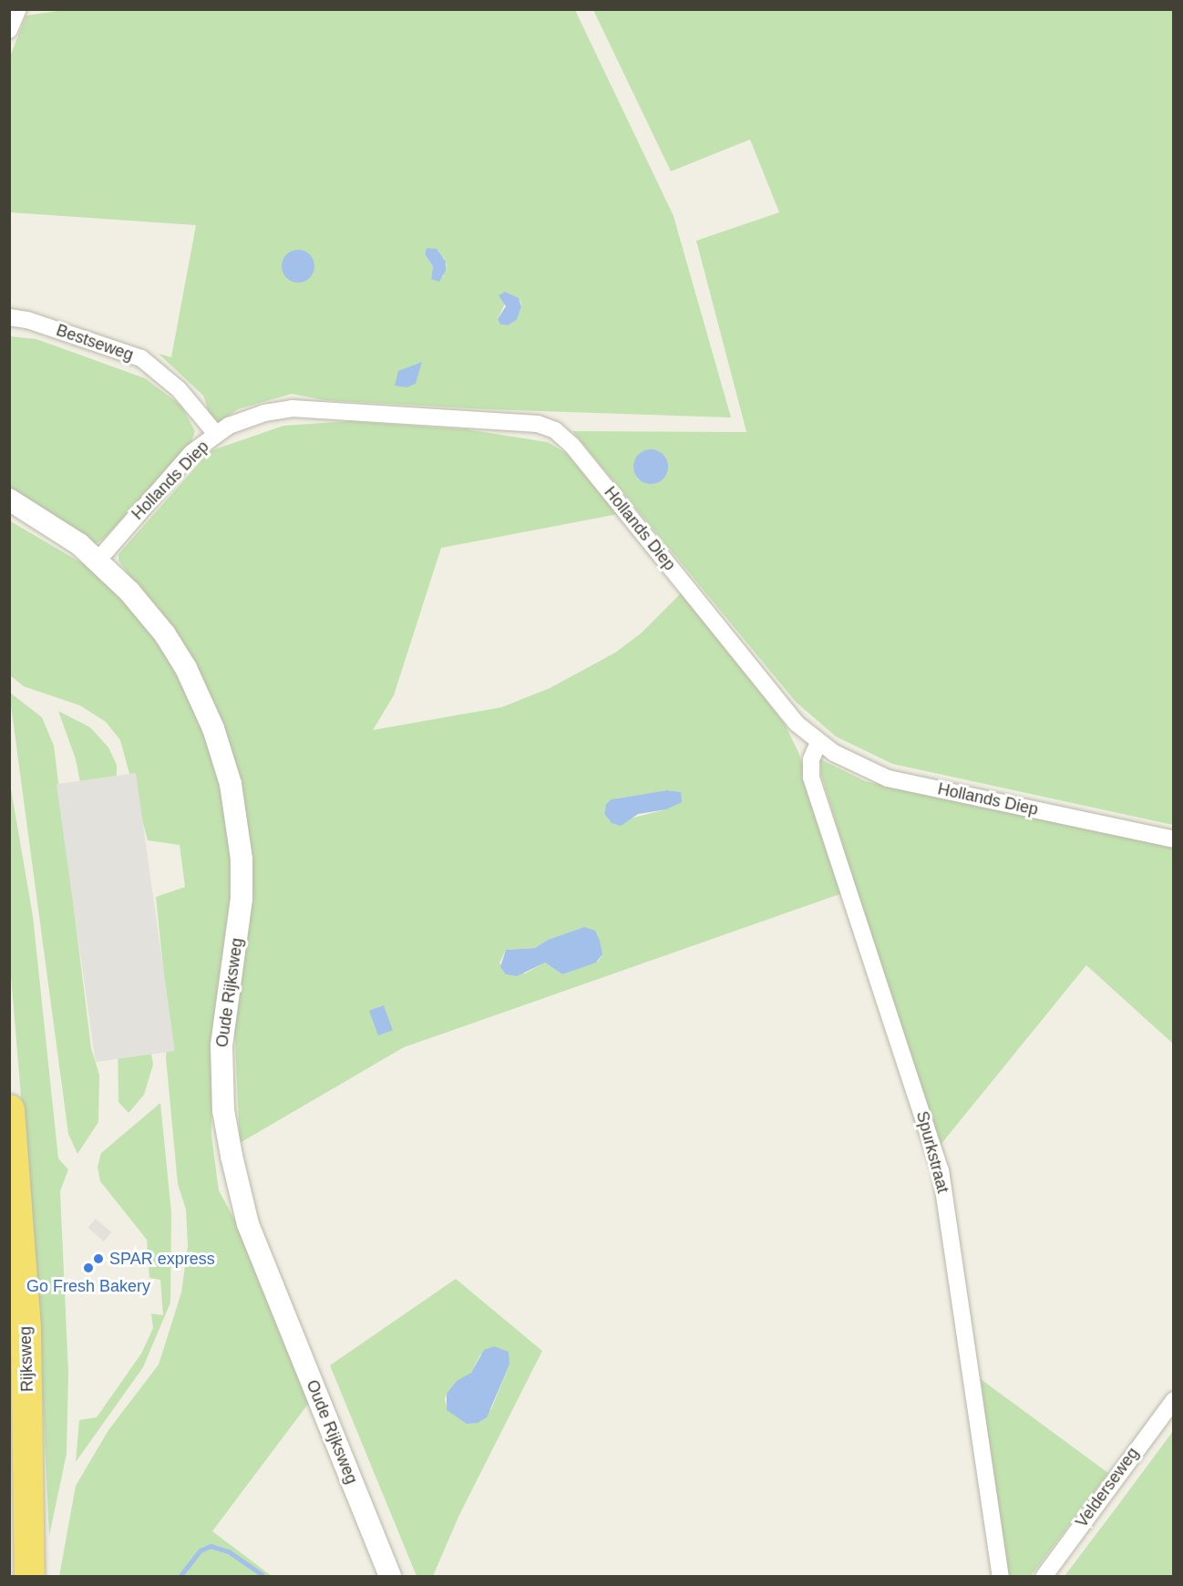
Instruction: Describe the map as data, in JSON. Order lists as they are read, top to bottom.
{
  "streets": {
    "highway": ["Rijksweg"],
    "street": [
      "Bestseweg",
      "Hollands Diep",
      "Oude Rijksweg",
      "Spurkstraat",
      "Velderseweg"
    ]
  },
  "crossings": [
    ["Bestseweg", "Hollands Diep"],
    ["Hollands Diep", "Oude Rijksweg"],
    ["Hollands Diep", "Spurkstraat"]
  ],
  "places": ["SPAR express", "Go Fresh Bakery"]
}
